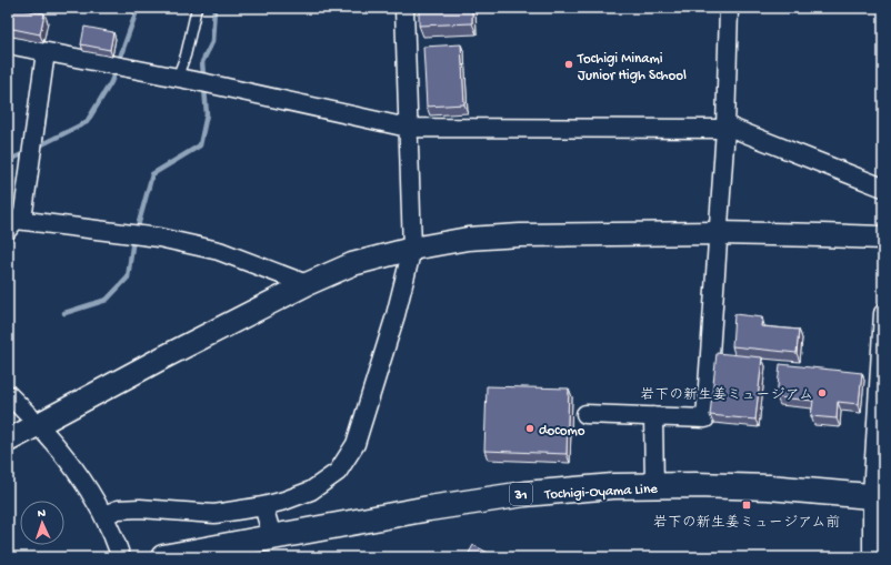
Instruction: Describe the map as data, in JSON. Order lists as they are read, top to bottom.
{
  "streets": {
    "main road": ["Tochigi-Oyama Line", "31"]
  },
  "places": {
    "other": ["Tochigi Minami Junior High School", "岩下の新生姜ミュージアム", "docomo"],
    "transit": ["岩下の新生姜ミュージアム前"]
  },
  "north": "top"
}
